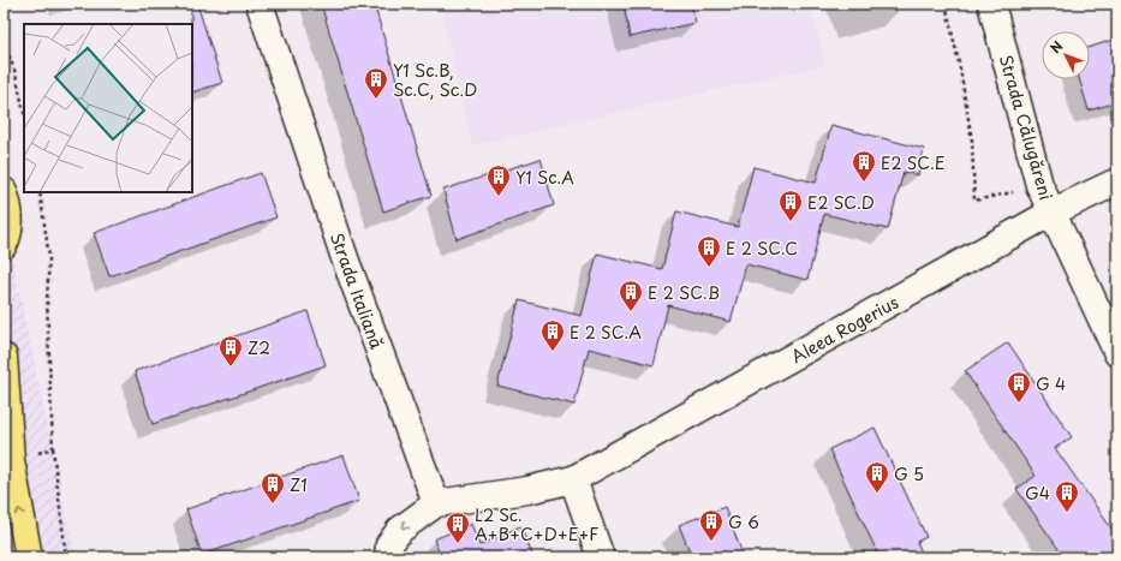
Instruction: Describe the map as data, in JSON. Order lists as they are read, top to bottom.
{
  "streets": {
    "street": ["Strada Călugăreni", "Strada Italiană", "Aleea Rogerius"]
  },
  "crossings": [
    ["Strada Călugăreni", "Aleea Rogerius"],
    ["Strada Italiană", "Aleea Rogerius"]
  ],
  "places": {
    "building": [
      "Y1 Sc.B, Sc.C, Sc.D",
      "E2 SC.E",
      "Y1 Sc.A",
      "E2 SC.D",
      "E 2 SC.C",
      "E 2 SC.B",
      "E 2 SC.A",
      "Z2",
      "G 4",
      "G 5",
      "Z1",
      "G4",
      "G 6",
      "L2 Sc. A+B+C+D+E+F"
    ]
  },
  "north": "top left"
}
